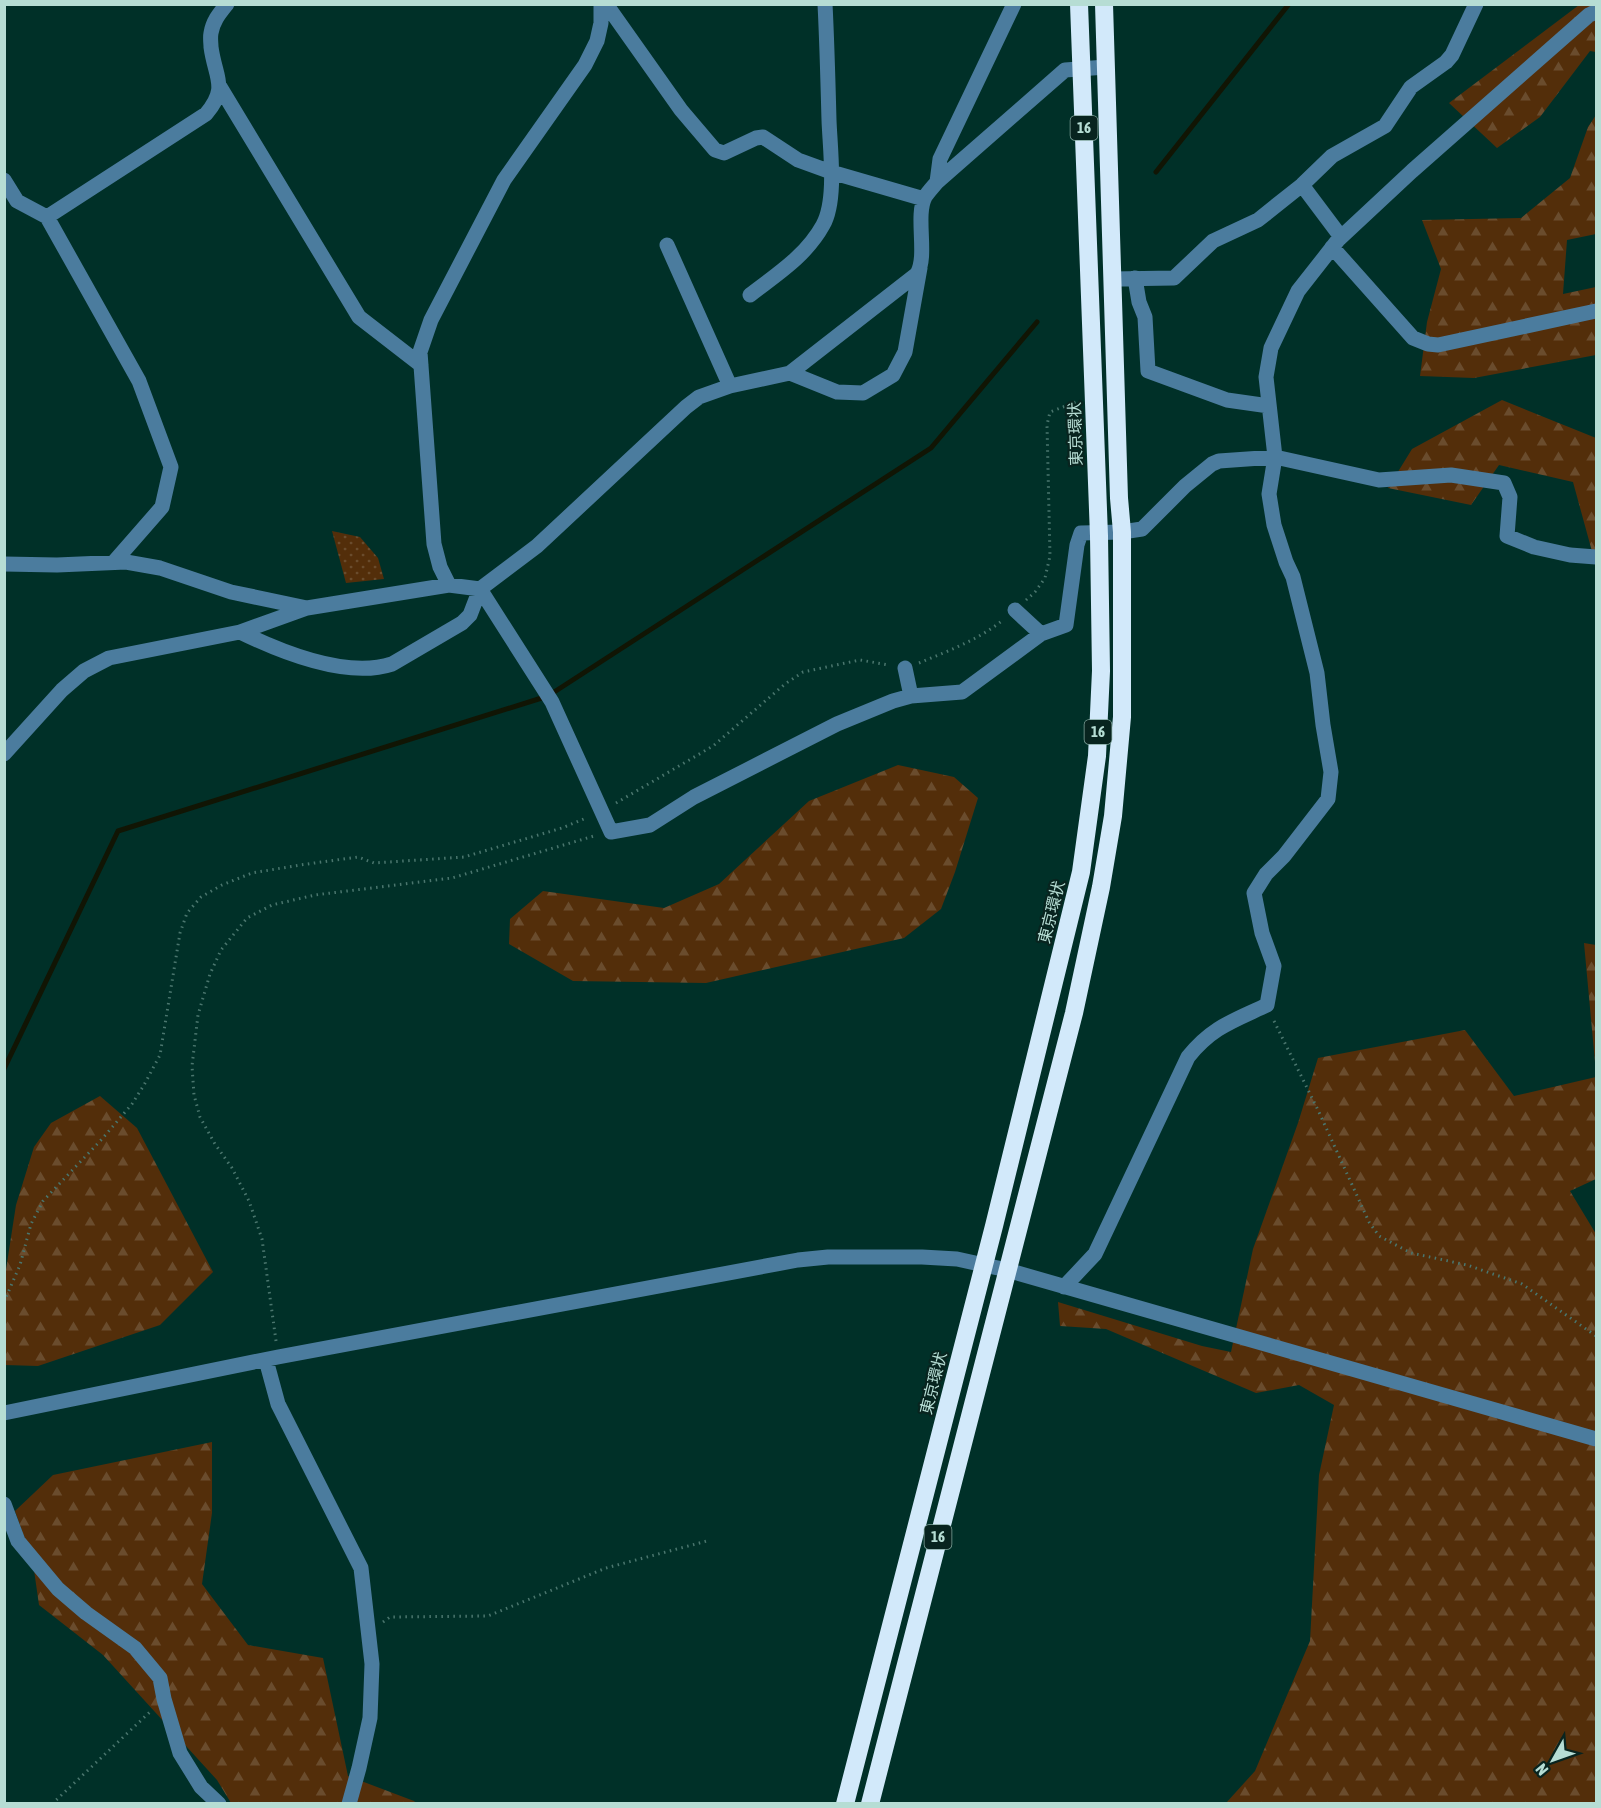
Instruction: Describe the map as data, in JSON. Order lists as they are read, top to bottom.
{
  "streets": {
    "highway": ["16", "東京環状"]
  },
  "north": "bottom left"
}
